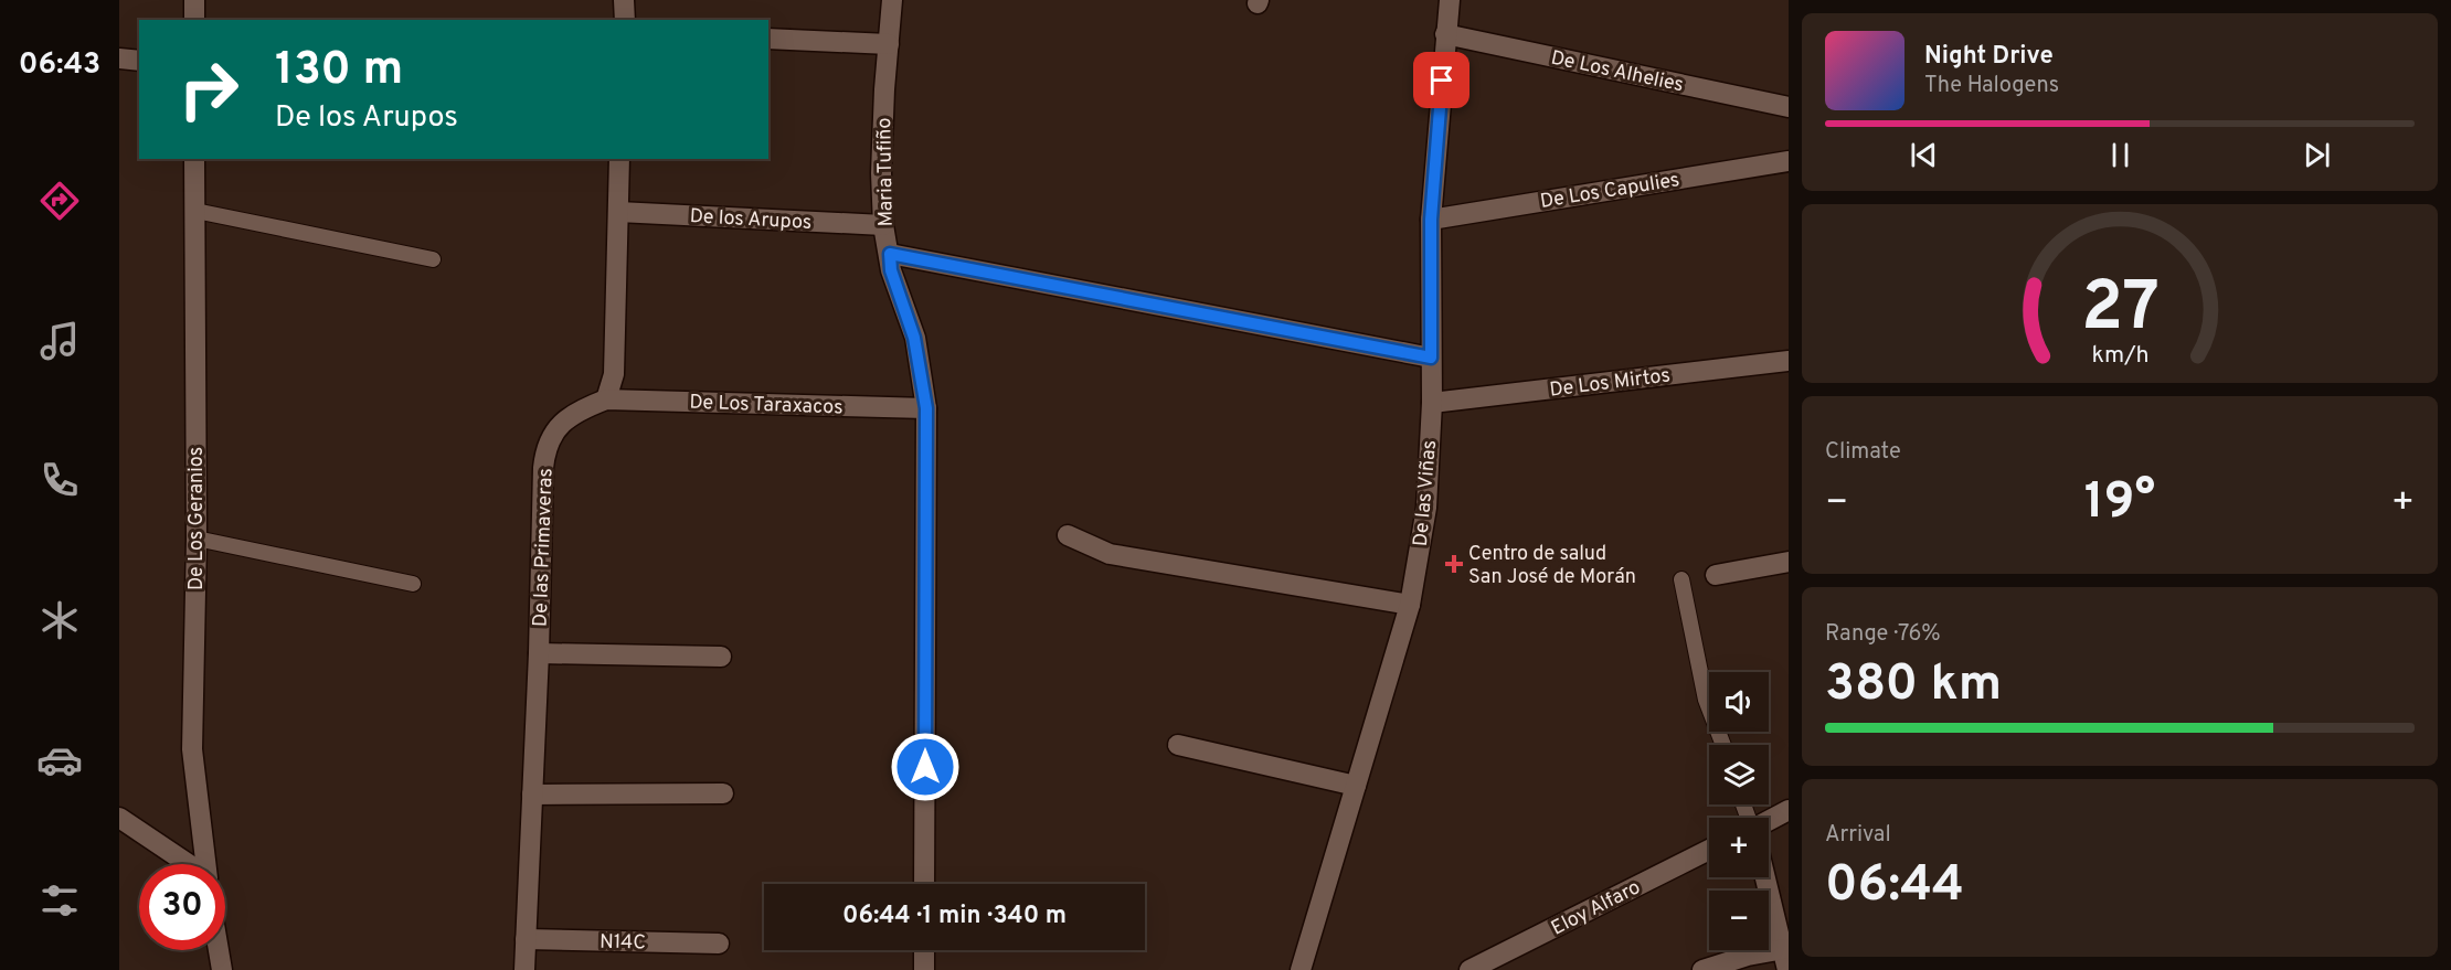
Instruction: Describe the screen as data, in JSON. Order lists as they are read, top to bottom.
{
  "streets": {
    "street": [
      "De Los Alhelies",
      "Maria Tufiño",
      "De Los Capulies",
      "De los Arupos",
      "De Los Mirtos",
      "De Los Taraxacos",
      "De las Viñas",
      "De Los Geranios",
      "De las Primaveras",
      "Eloy Alfaro",
      "N14C"
    ]
  },
  "crossings": [
    ["De Los Alhelies", "De las Viñas"],
    ["Maria Tufiño", "De los Arupos"],
    ["Maria Tufiño", "De Los Taraxacos"],
    ["De Los Capulies", "De las Viñas"],
    ["De Los Mirtos", "De las Viñas"],
    ["De Los Taraxacos", "De las Primaveras"],
    ["De las Primaveras", "N14C"]
  ],
  "places": {
    "health": ["Centro de salud San José de Morán"]
  },
  "page": {
    "tabs": "06:43",
    "turn": ["130 m", "De los Arupos"],
    "song": ["Night Drive", "The Halogens"],
    "tile": [
      "Climate",
      ["Range · 76%", "380 km"],
      ["Arrival", "06:44"]
    ],
    "heat": ["−", "19°", "+"],
    "map_buttons": ["+", "−"],
    "limit": "30",
    "trip": "06:44 · 1 min · 340 m",
    "gauge": ["27", "km/h"]
  }
}
